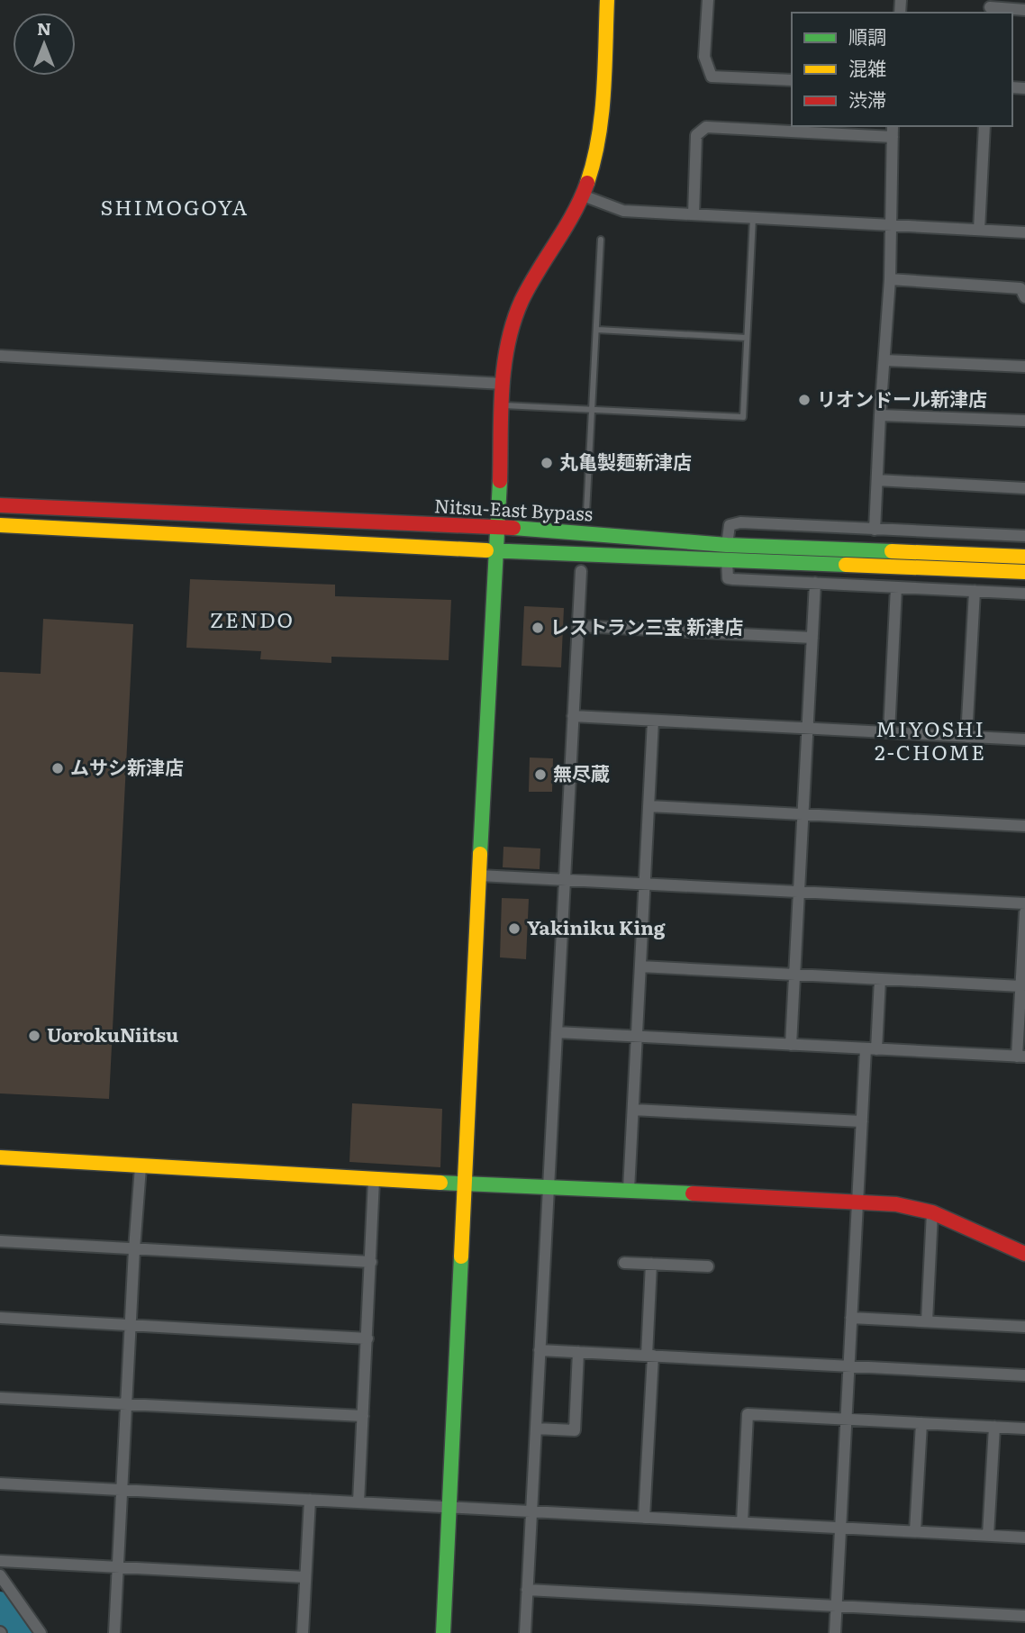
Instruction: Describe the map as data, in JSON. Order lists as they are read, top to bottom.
{
  "streets": {
    "main road": ["Nitsu-East Bypass"]
  },
  "districts": ["SHIMOGOYA", "ZENDO", "MIYOSHI 2-CHOME"],
  "places": [
    "リオンドール新津店",
    "丸亀製麺新津店",
    "レストラン三宝 新津店",
    "ムサシ新津店",
    "無尽蔵",
    "Yakiniku King",
    "UorokuNiitsu"
  ],
  "legend": ["順調", "混雑", "渋滞"],
  "north": "top"
}
